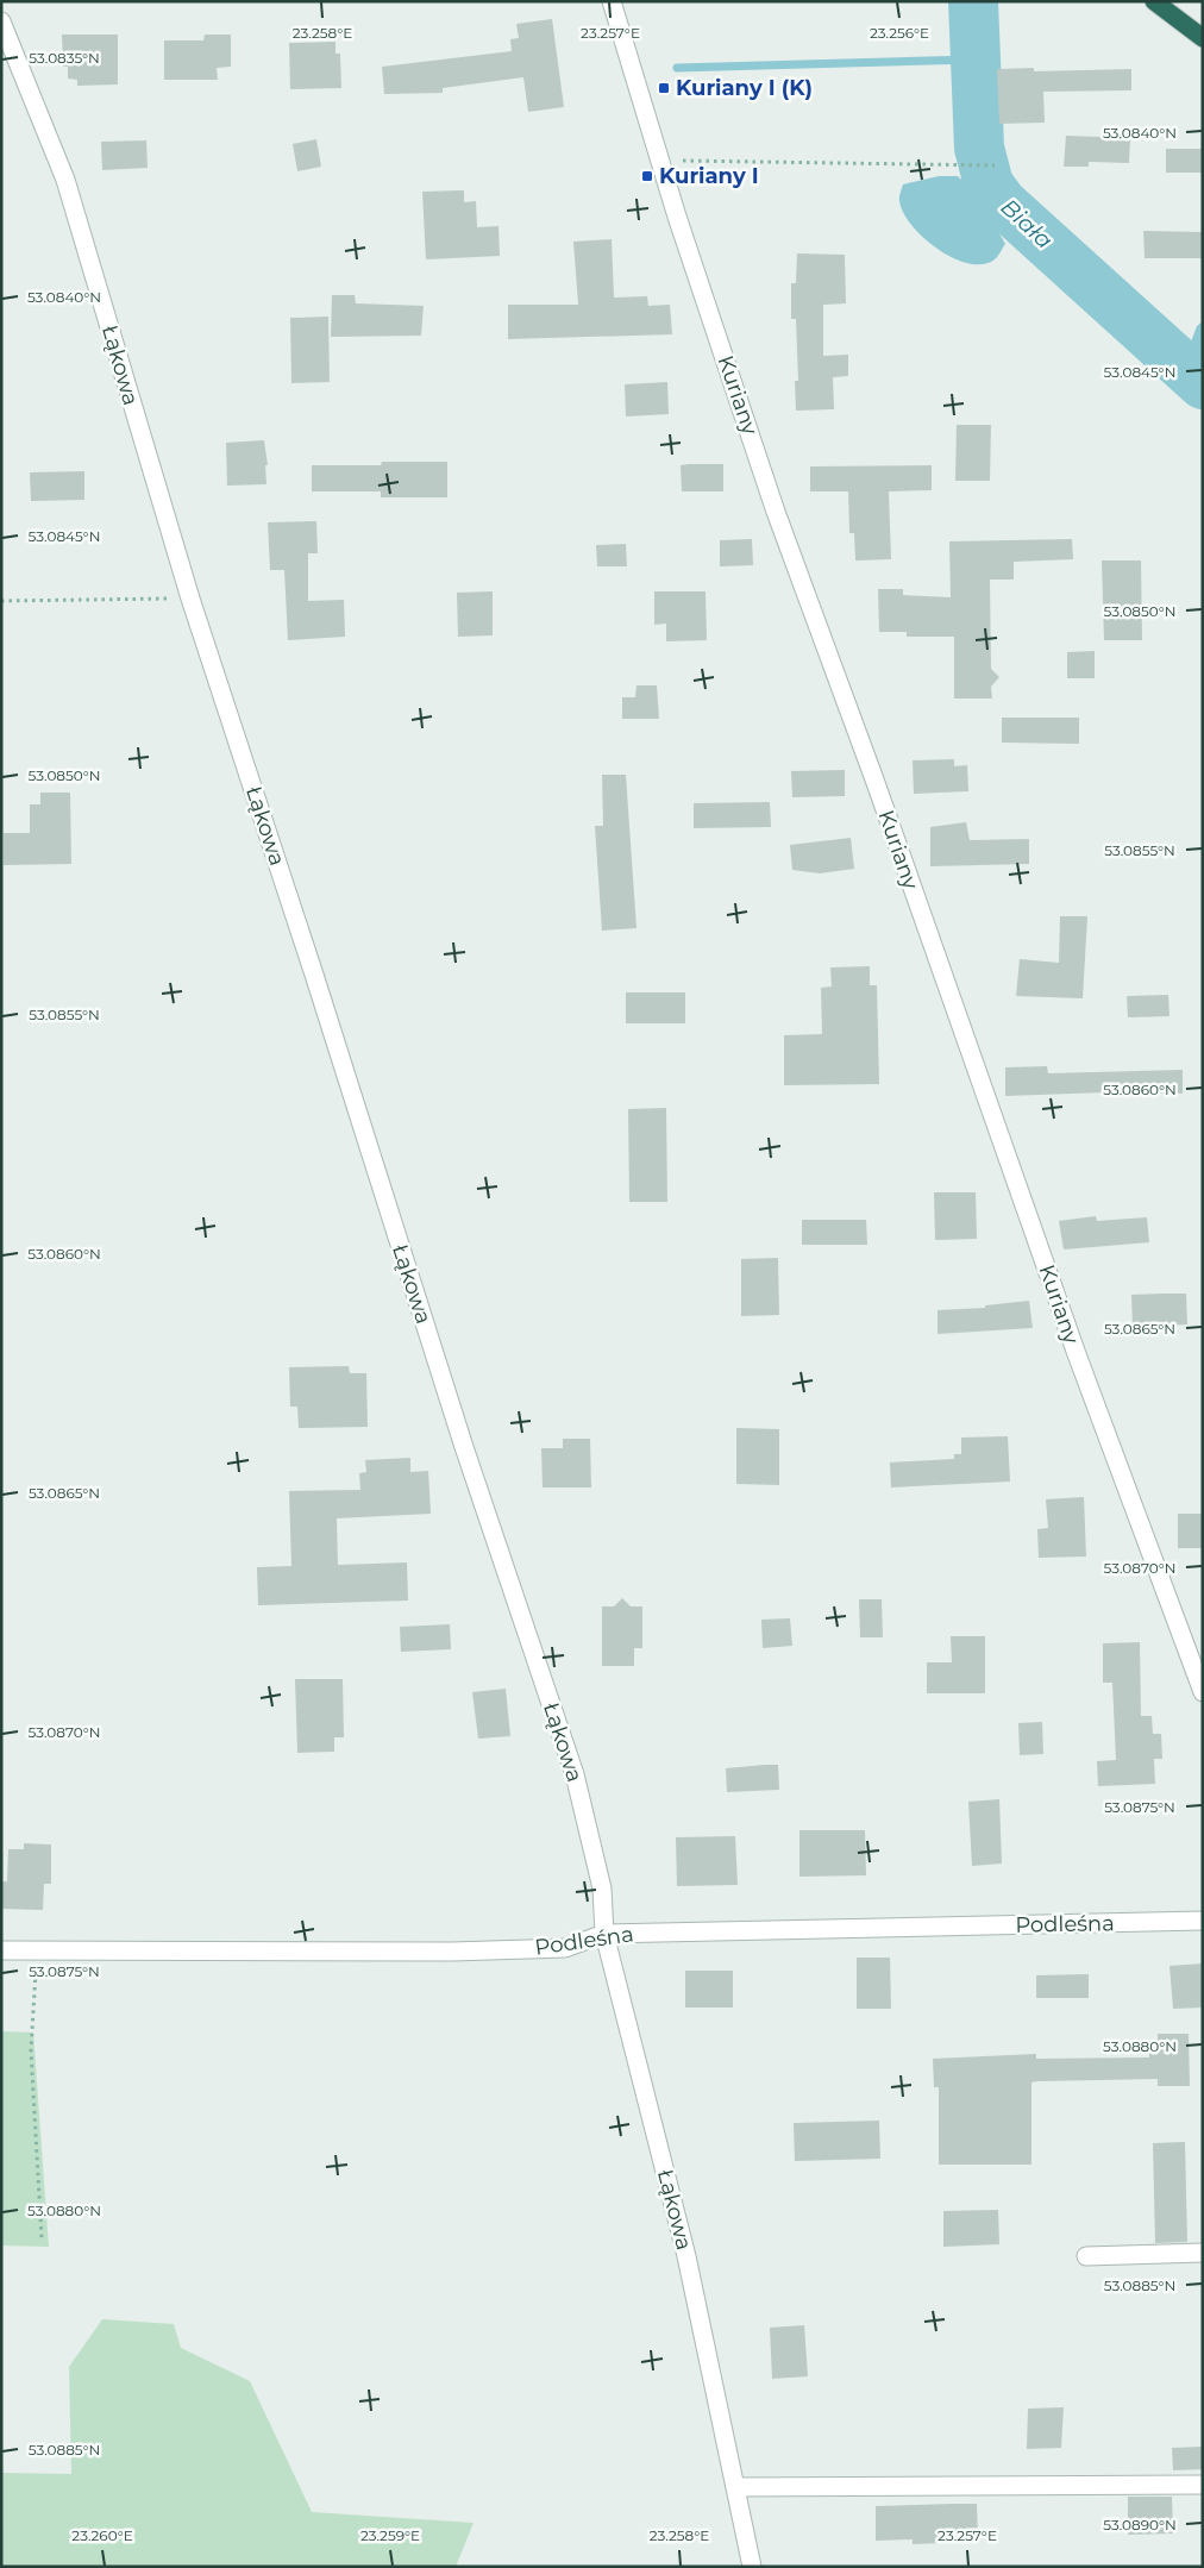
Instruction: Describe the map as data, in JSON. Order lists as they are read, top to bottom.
{
  "streets": {
    "street": ["Łąkowa", "Kuriany", "Podleśna"]
  },
  "crossings": [
    ["Łąkowa", "Podleśna"]
  ],
  "water": ["Biała"],
  "places": {
    "transit": ["Kuriany I (K)", "Kuriany I"]
  },
  "coordinates": [
    "23.258°E",
    "23.257°E",
    "23.256°E",
    "53.0835°N",
    "53.0840°N",
    "53.0845°N",
    "53.0850°N",
    "53.0855°N",
    "53.0860°N",
    "53.0865°N",
    "53.0870°N",
    "53.0875°N",
    "53.0880°N",
    "53.0885°N",
    "53.0890°N",
    "23.260°E",
    "23.259°E"
  ]
}
